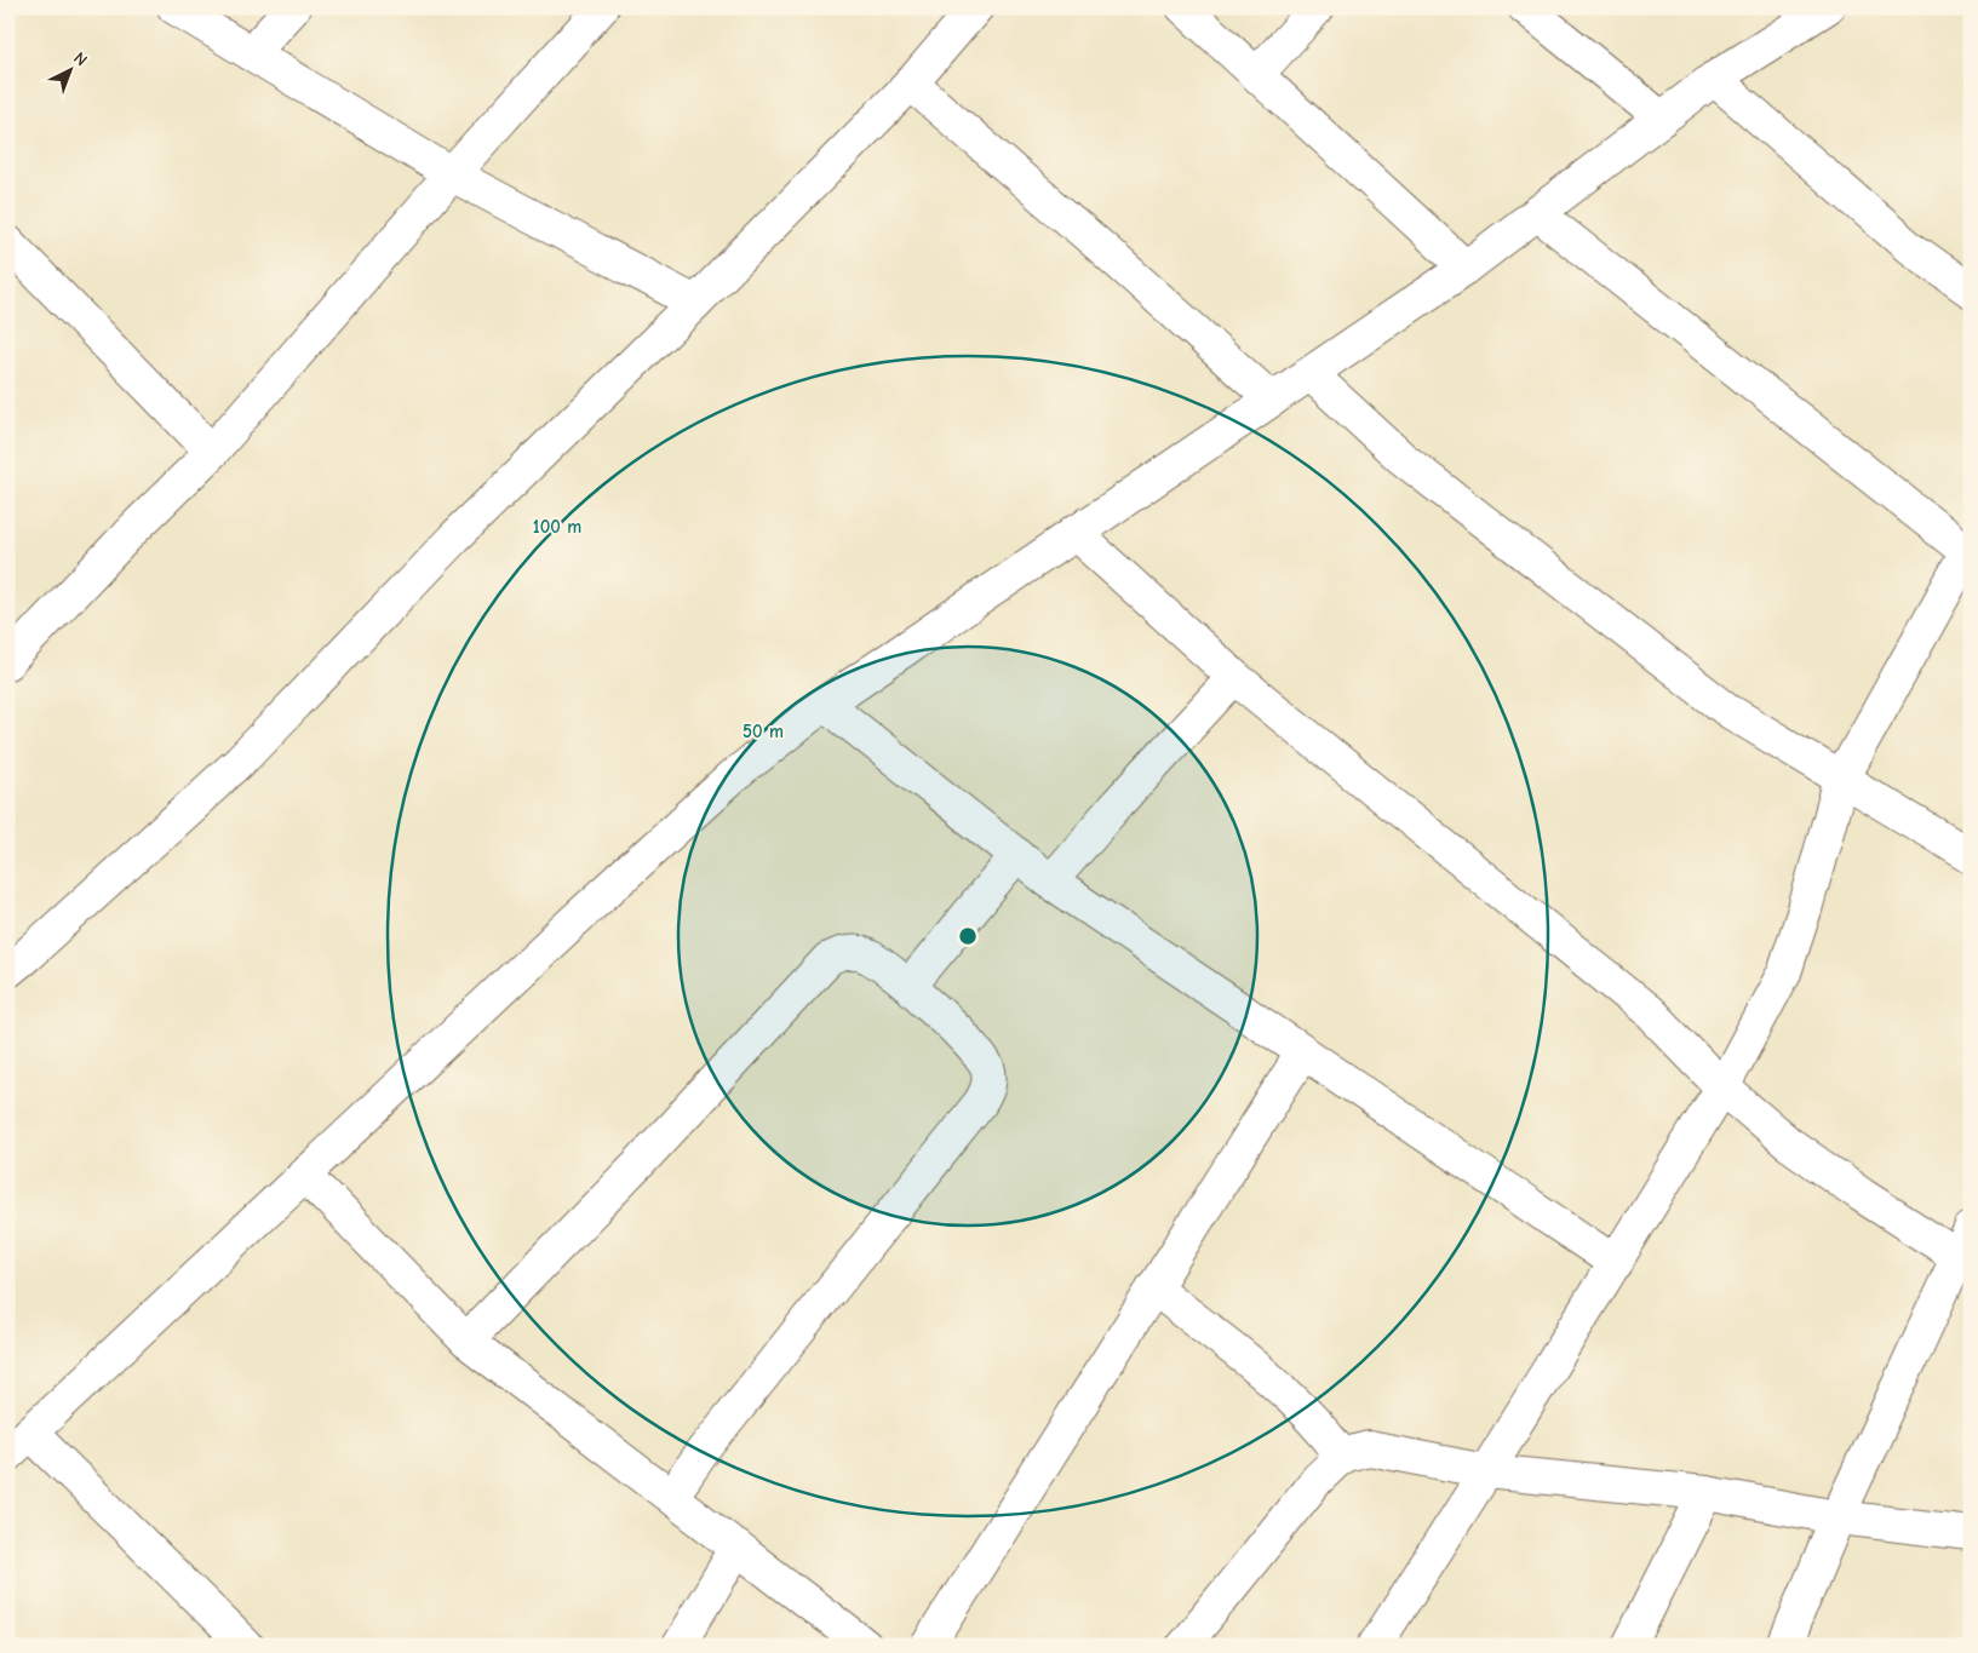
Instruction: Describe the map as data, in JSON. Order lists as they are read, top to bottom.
{
  "north": "top right",
  "rings": ["100 m", "50 m"]
}
